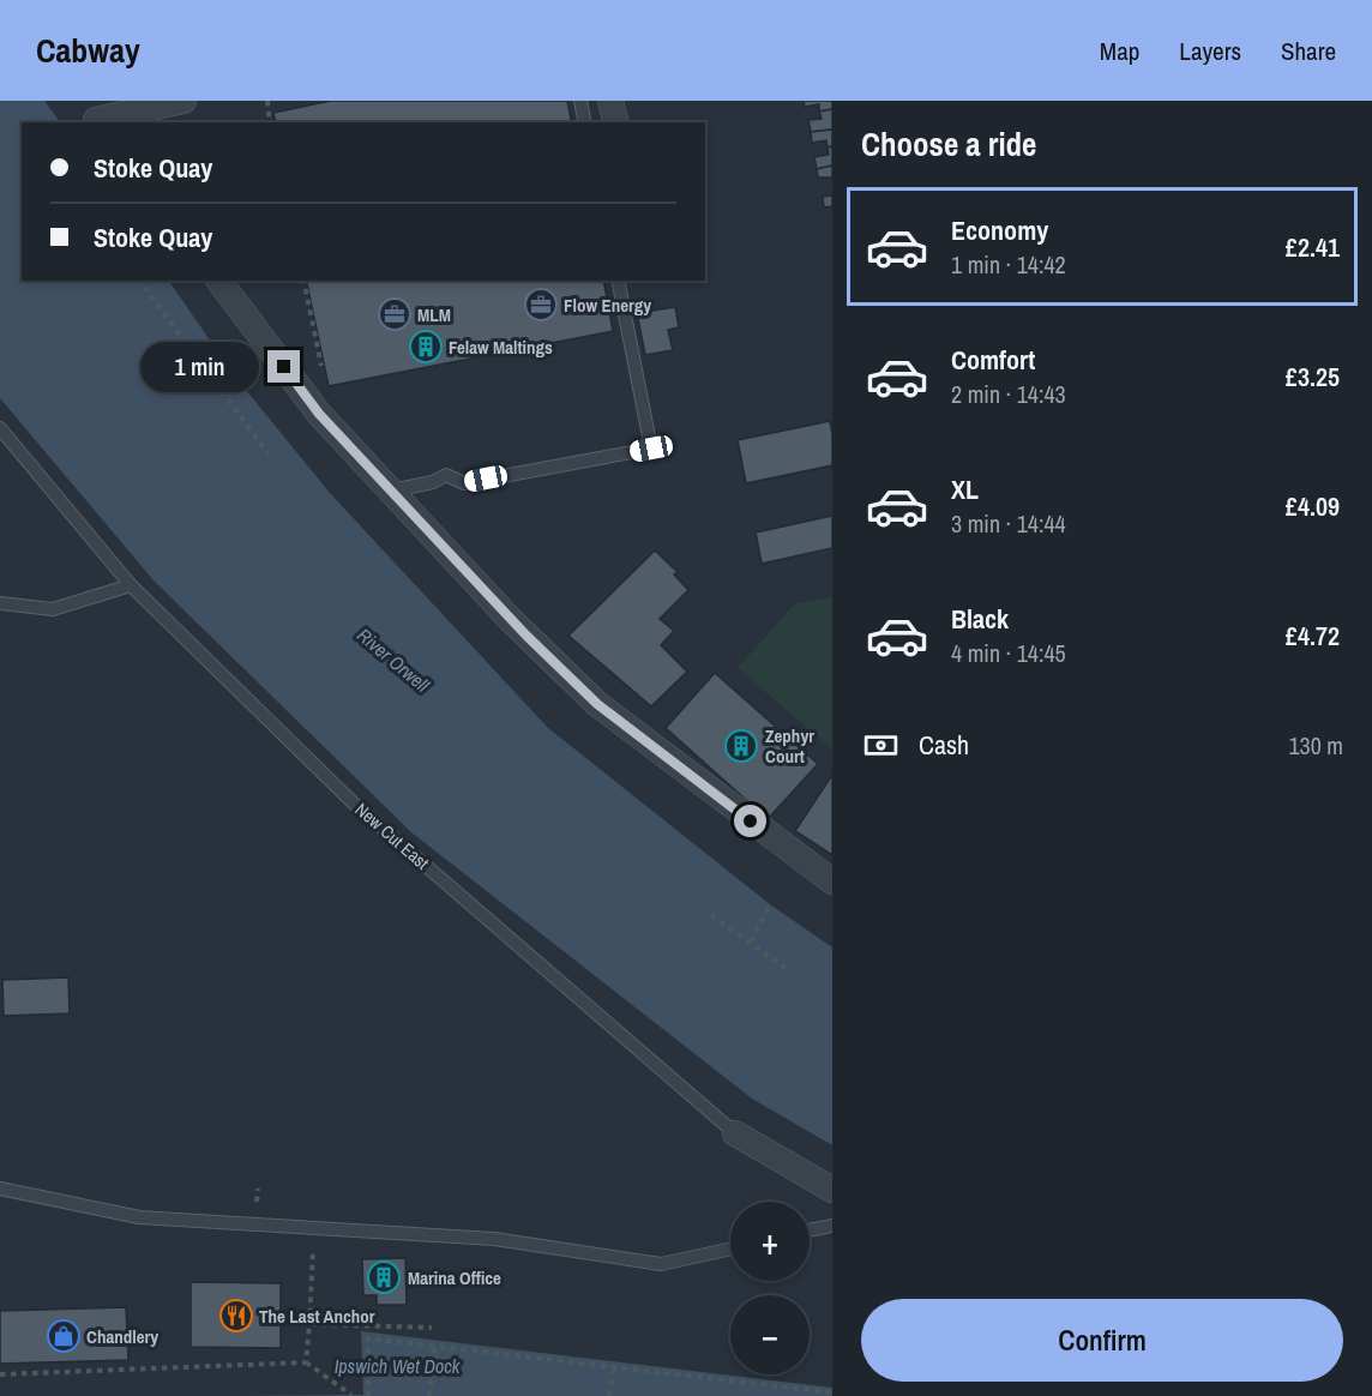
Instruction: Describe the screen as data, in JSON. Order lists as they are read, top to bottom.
{
  "streets": {
    "street": ["New Cut East"]
  },
  "water": ["River Orwell", "Ipswich Wet Dock"],
  "places": {
    "office": ["Flow Energy", "MLM"],
    "building": ["Felaw Maltings", "Zephyr Court", "Marina Office"],
    "restaurant": ["The Last Anchor"],
    "shop": ["Chandlery"]
  },
  "page": {
    "header": "Cabway",
    "nav": ["Map", "Layers", "Share"],
    "heading": "Choose a ride",
    "banner": ["Stoke Quay", "Stoke Quay"],
    "list": [
      {
        "name": "Economy",
        "note": "1 min · 14:42",
        "value": "£2.41"
      },
      {
        "name": "Comfort",
        "note": "2 min · 14:43",
        "value": "£3.25"
      },
      {
        "name": "XL",
        "note": "3 min · 14:44",
        "value": "£4.09"
      },
      {
        "name": "Black",
        "note": "4 min · 14:45",
        "value": "£4.72"
      }
    ],
    "bubble": "1 min",
    "pay": ["Cash", "130 m"],
    "map_buttons": ["+", "−"],
    "buttons": "Confirm"
  }
}
